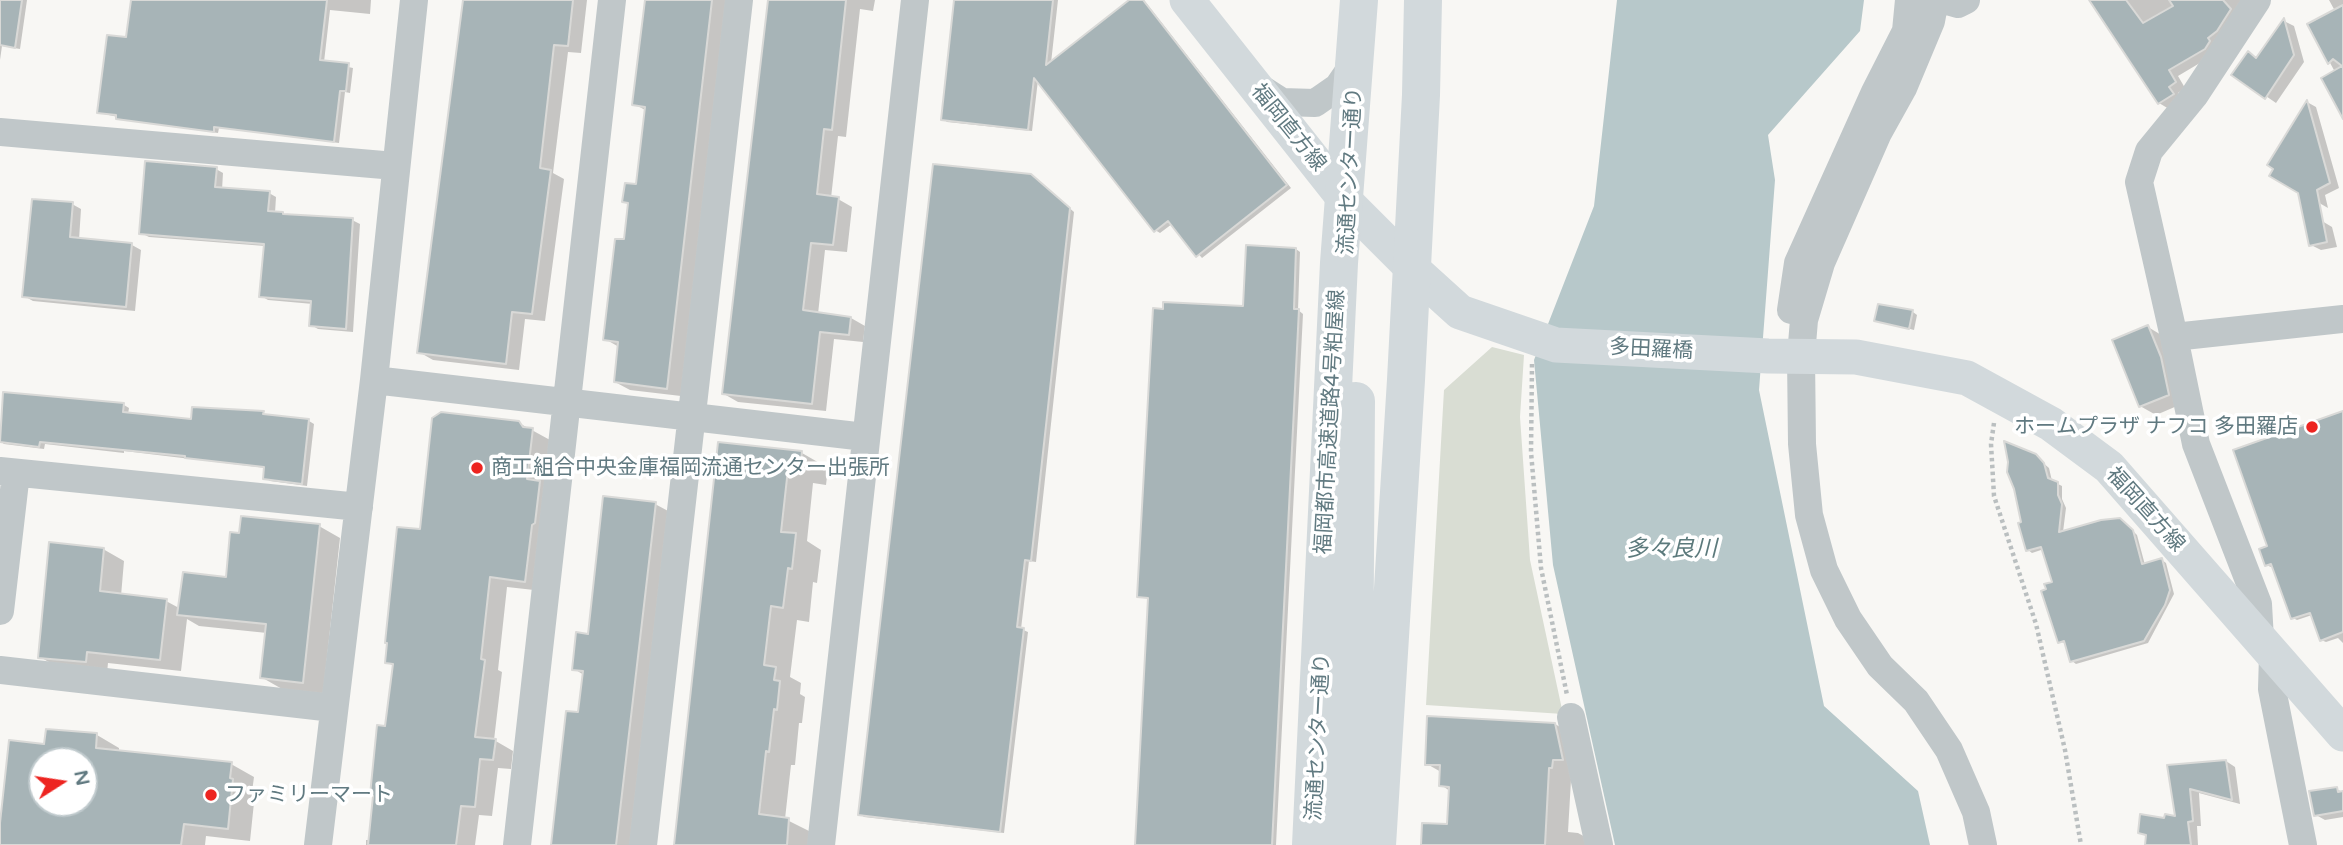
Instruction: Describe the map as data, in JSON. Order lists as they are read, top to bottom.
{
  "streets": {
    "highway": ["流通センター通り", "福岡都市高速道路4号粕屋線"],
    "main road": ["福岡直方線", "多田羅橋"]
  },
  "crossings": [
    ["福岡直方線", "流通センター通り"],
    ["福岡直方線", "多田羅橋"],
    ["流通センター通り", "福岡都市高速道路4号粕屋線"]
  ],
  "water": ["多々良川"],
  "places": ["ホームプラザ ナフコ 多田羅店", "商工組合中央金庫福岡流通センター出張所", "ファミリーマート"],
  "north": "right"
}
